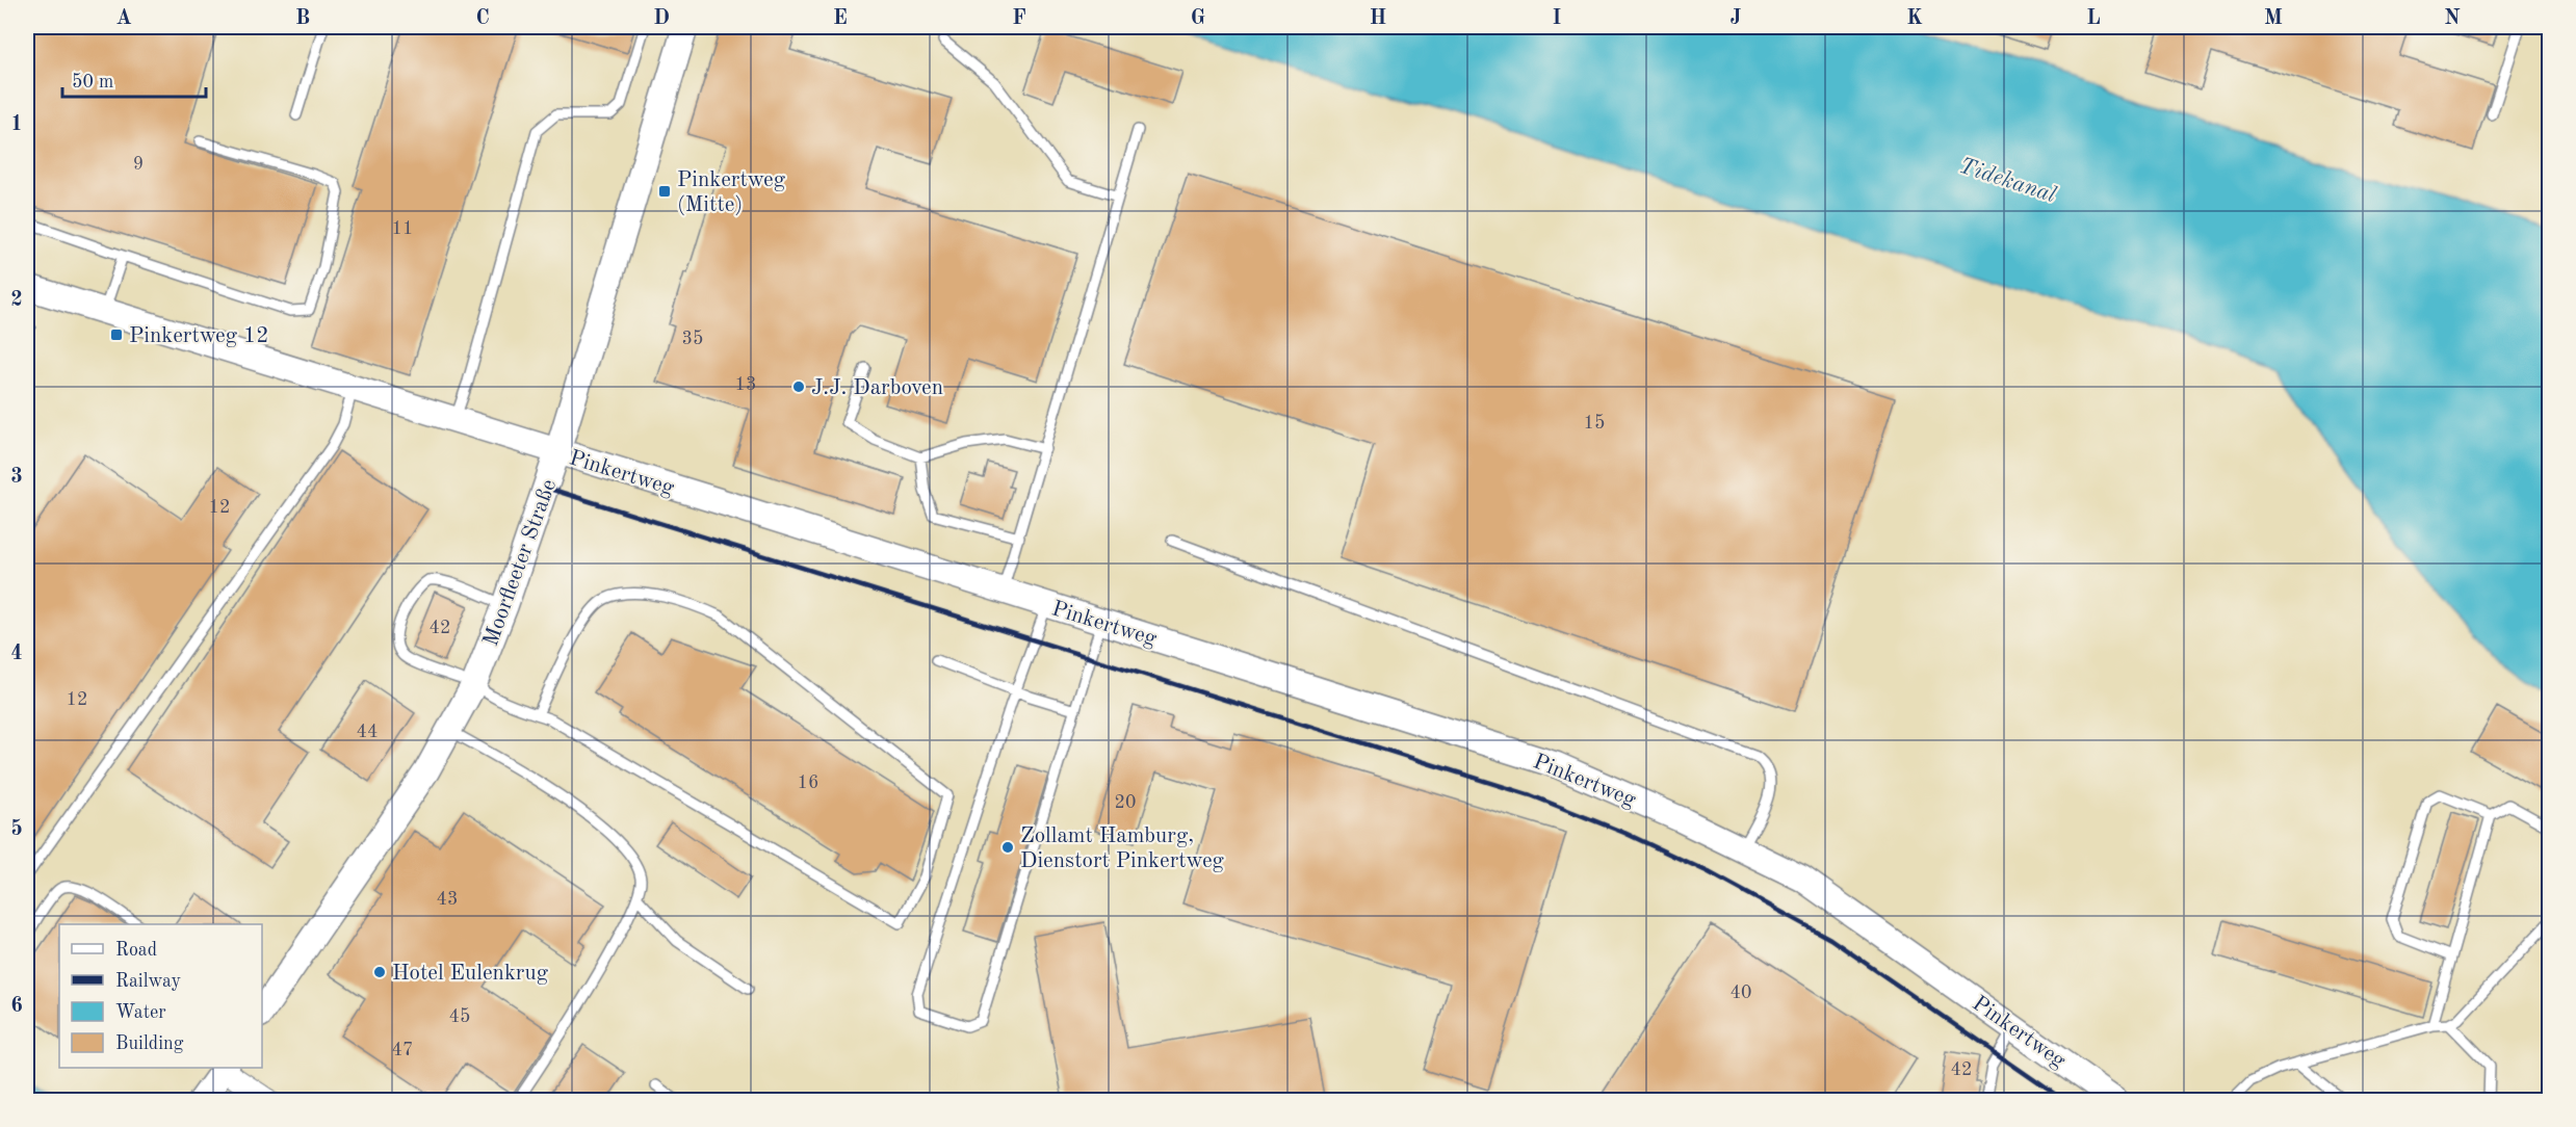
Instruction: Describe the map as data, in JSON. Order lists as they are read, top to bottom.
{
  "streets": {
    "street": ["Pinkertweg", "Moorfleeter Straße"]
  },
  "crossings": [
    ["Pinkertweg", "Moorfleeter Straße"]
  ],
  "water": ["Tidekanal"],
  "places": {
    "transit": ["Pinkertweg (Mitte)", "Pinkertweg 12"],
    "other": ["J.J. Darboven", "Zollamt Hamburg, Dienstort Pinkertweg", "Hotel Eulenkrug"]
  },
  "house_numbers": [
    "9",
    "11",
    "35",
    "13",
    "15",
    "12",
    "42",
    "12",
    "44",
    "16",
    "20",
    "43",
    "40",
    "45",
    "47",
    "42"
  ],
  "legend": [
    "Road",
    "Railway",
    "Water",
    "Building"
  ],
  "scale_bar": "50 m",
  "grid": {
    "columns": [
      "A",
      "B",
      "C",
      "D",
      "E",
      "F",
      "G",
      "H",
      "I",
      "J",
      "K",
      "L",
      "M",
      "N"
    ],
    "rows": [
      "1",
      "2",
      "3",
      "4",
      "5",
      "6"
    ]
  }
}
